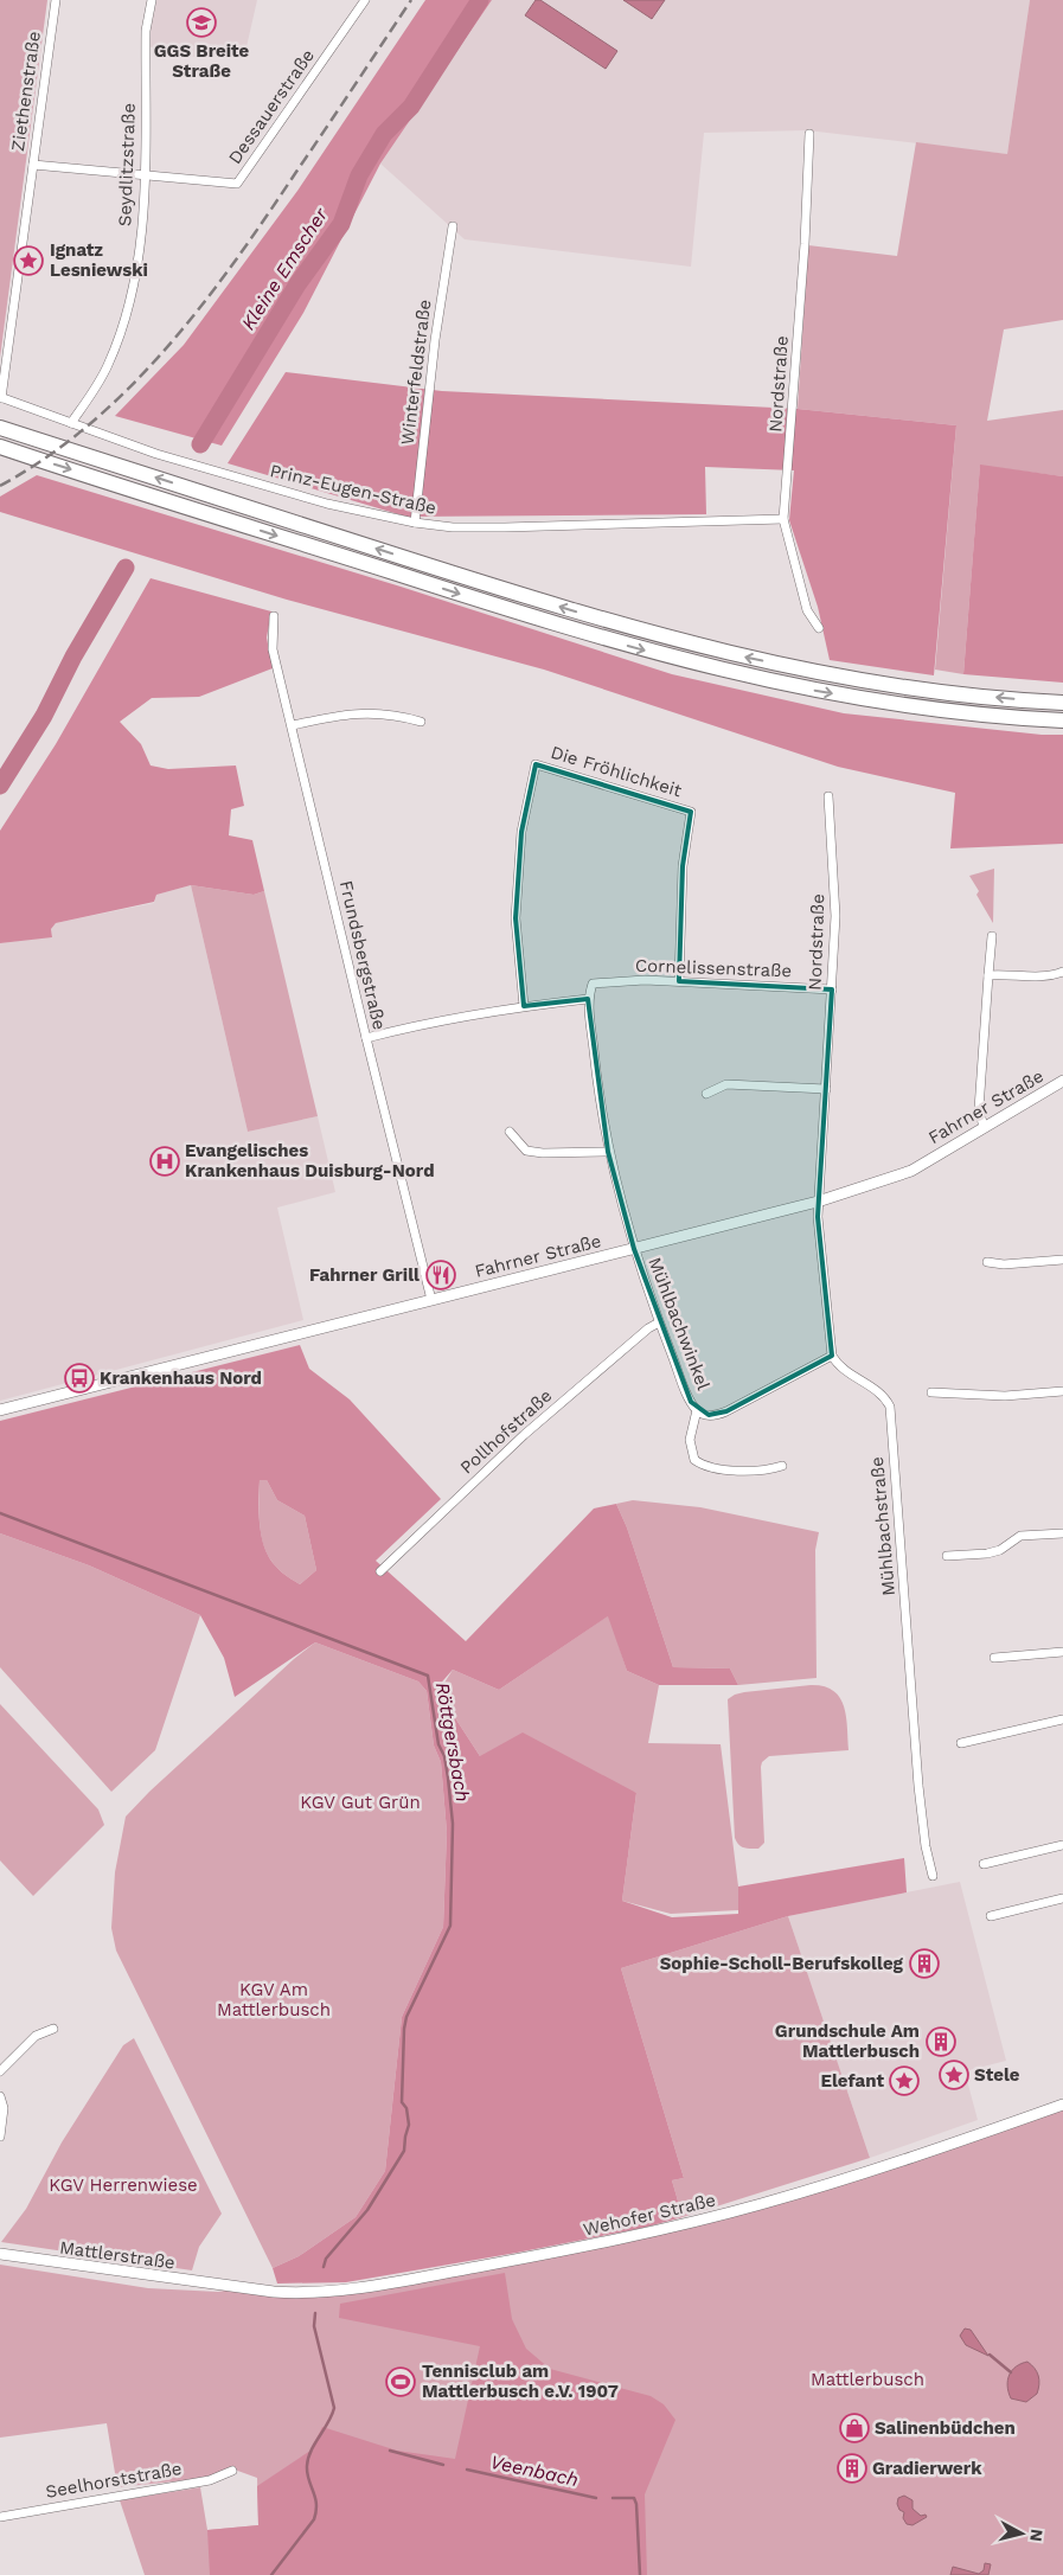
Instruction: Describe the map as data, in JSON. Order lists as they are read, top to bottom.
{
  "streets": {
    "street": [
      "Ziethenstraße",
      "Dessauerstraße",
      "Seydlitzstraße",
      "Winterfeldstraße",
      "Nordstraße",
      "Prinz-Eugen-Straße",
      "Die Fröhlichkeit",
      "Frundsbergstraße",
      "Cornelissenstraße",
      "Fahrner Straße",
      "Mühlbachwinkel",
      "Pollhofstraße",
      "Mühlbachstraße",
      "Wehofer Straße",
      "Mattlerstraße",
      "Seelhorststraße"
    ]
  },
  "crossings": [
    ["Ziethenstraße", "Prinz-Eugen-Straße"],
    ["Dessauerstraße", "Seydlitzstraße"],
    ["Seydlitzstraße", "Prinz-Eugen-Straße"],
    ["Winterfeldstraße", "Prinz-Eugen-Straße"],
    ["Nordstraße", "Prinz-Eugen-Straße"],
    ["Nordstraße", "Cornelissenstraße"],
    ["Nordstraße", "Fahrner Straße"],
    ["Die Fröhlichkeit", "Cornelissenstraße"],
    ["Frundsbergstraße", "Fahrner Straße"],
    ["Cornelissenstraße", "Mühlbachwinkel"],
    ["Fahrner Straße", "Mühlbachwinkel"],
    ["Mühlbachwinkel", "Pollhofstraße"],
    ["Mühlbachwinkel", "Mühlbachstraße"],
    ["Wehofer Straße", "Mattlerstraße"]
  ],
  "water": ["Kleine Emscher", "Röttgersbach", "Veenbach"],
  "parks": [
    "KGV Gut Grün",
    "KGV Am Mattlerbusch",
    "KGV Herrenwiese",
    "Mattlerbusch"
  ],
  "places": {
    "school or university": ["GGS Breite Straße"],
    "place": ["Ignatz Lesniewski", "Stele", "Elefant"],
    "hospital": ["Evangelisches Krankenhaus Duisburg-Nord"],
    "restaurant": ["Fahrner Grill"],
    "bus stop": ["Krankenhaus Nord"],
    "building": ["Sophie-Scholl-Berufskolleg", "Grundschule Am Mattlerbusch", "Gradierwerk"],
    "sports": ["Tennisclub am Mattlerbusch e.V. 1907"],
    "shop": ["Salinenbüdchen"]
  },
  "north": "right"
}
